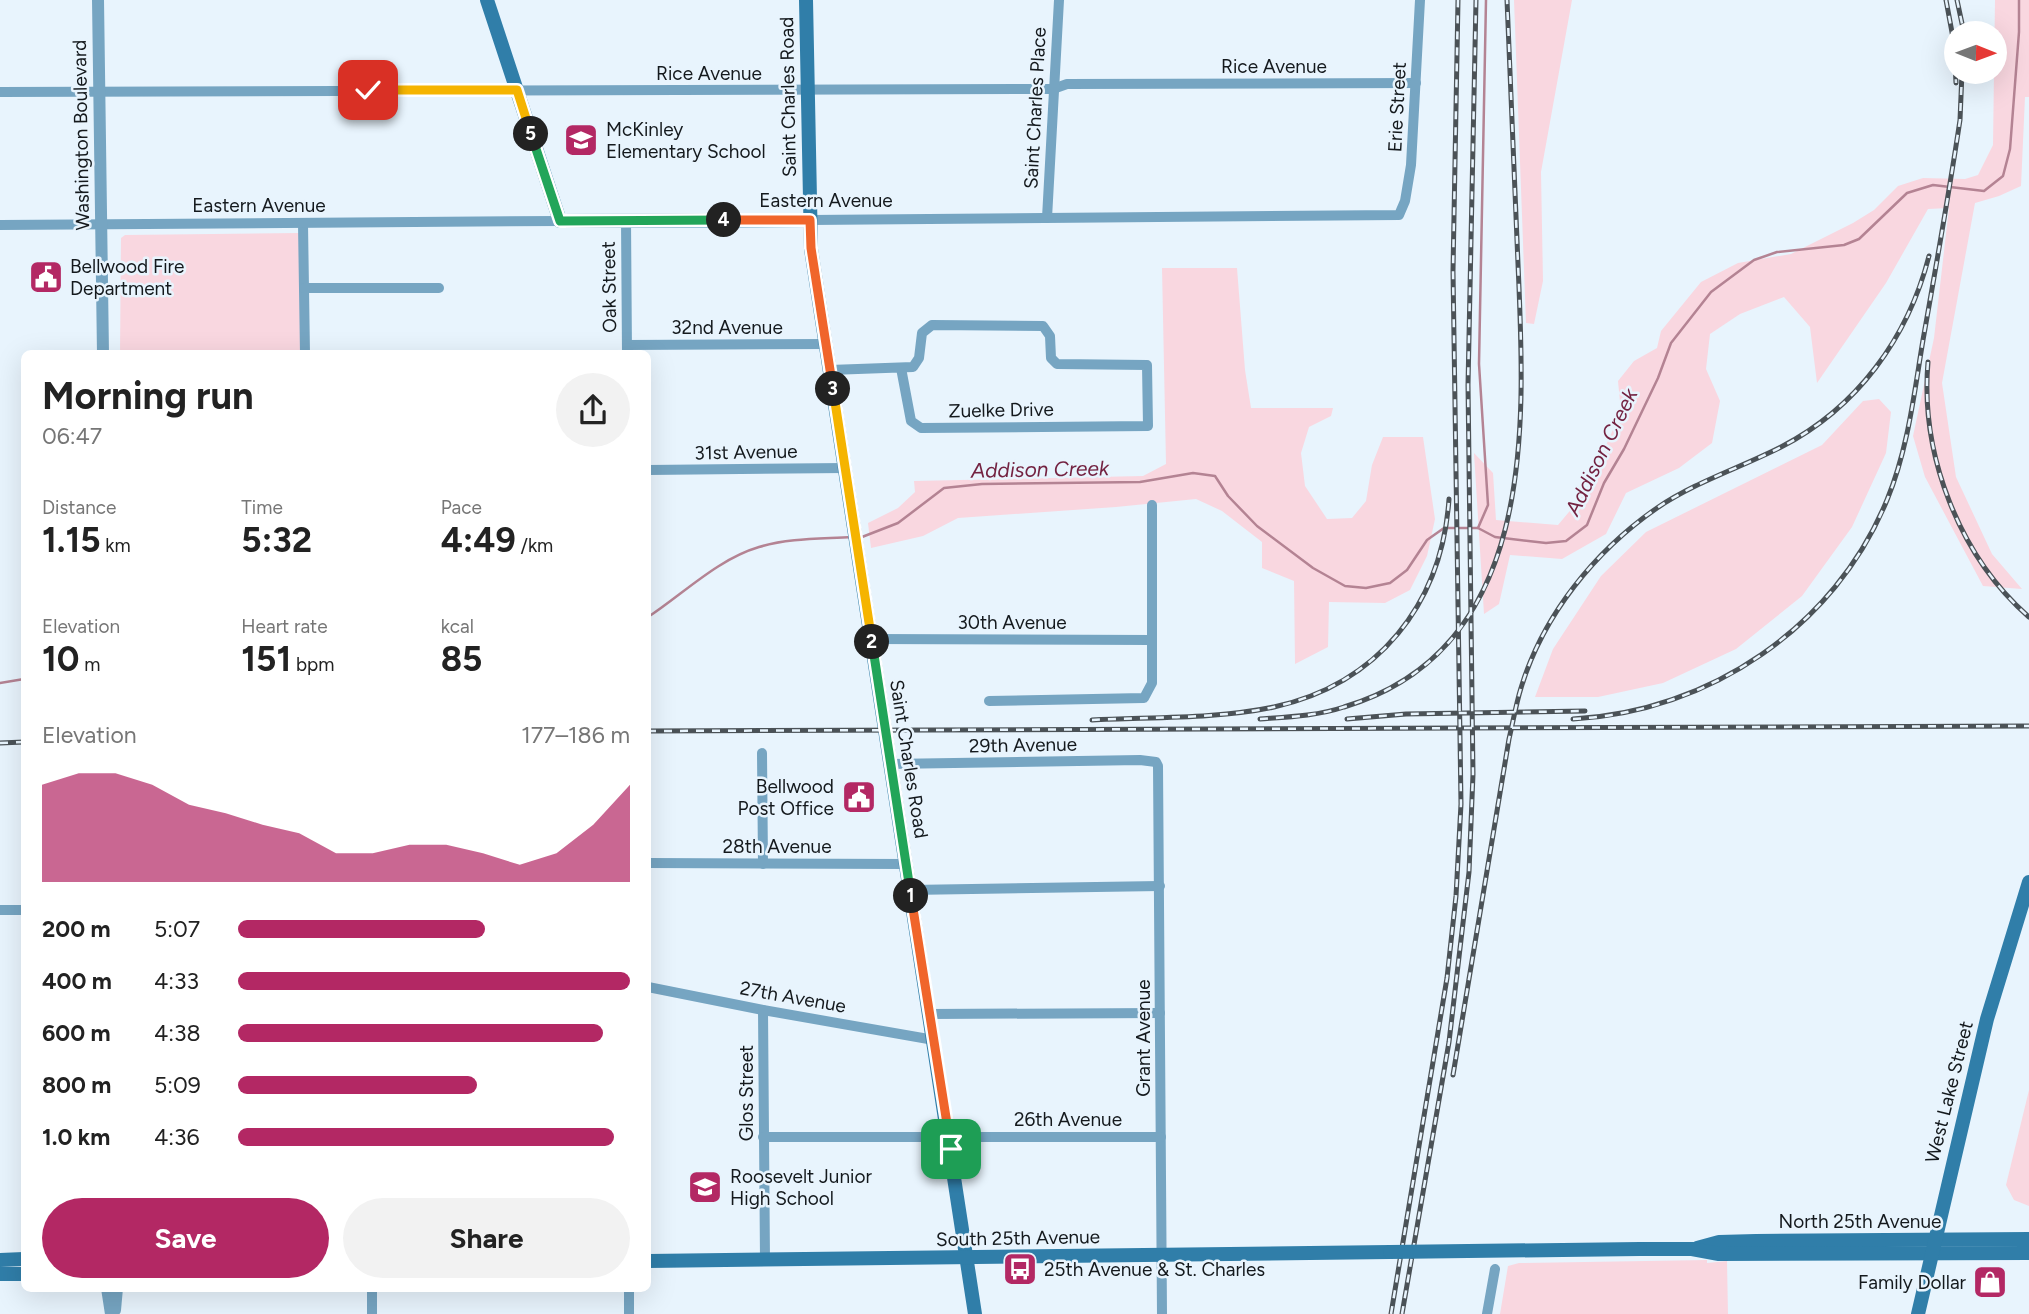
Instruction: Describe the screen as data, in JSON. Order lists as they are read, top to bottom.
{
  "streets": {
    "main road": [
      "Saint Charles Road",
      "Eastern Avenue",
      "West Lake Street",
      "North 25th Avenue",
      "South 25th Avenue"
    ],
    "street": [
      "Rice Avenue",
      "Erie Street",
      "Saint Charles Place",
      "Washington Boulevard",
      "Oak Street",
      "32nd Avenue",
      "Zuelke Drive",
      "31st Avenue",
      "30th Avenue",
      "29th Avenue",
      "28th Avenue",
      "27th Avenue",
      "Grant Avenue",
      "Glos Street",
      "26th Avenue"
    ]
  },
  "crossings": [
    ["Rice Avenue", "Saint Charles Road"],
    ["Rice Avenue", "Erie Street"],
    ["Rice Avenue", "Saint Charles Place"],
    ["Rice Avenue", "Washington Boulevard"],
    ["Saint Charles Road", "Eastern Avenue"],
    ["Saint Charles Road", "32nd Avenue"],
    ["Saint Charles Road", "31st Avenue"],
    ["Saint Charles Road", "30th Avenue"],
    ["Saint Charles Road", "29th Avenue"],
    ["Saint Charles Road", "28th Avenue"],
    ["Saint Charles Road", "27th Avenue"],
    ["Saint Charles Road", "26th Avenue"],
    ["Saint Charles Road", "South 25th Avenue"],
    ["Erie Street", "Eastern Avenue"],
    ["Saint Charles Place", "Eastern Avenue"],
    ["Washington Boulevard", "Eastern Avenue"],
    ["Eastern Avenue", "Oak Street"],
    ["Oak Street", "32nd Avenue"],
    ["29th Avenue", "Grant Avenue"],
    ["27th Avenue", "Glos Street"],
    ["Grant Avenue", "26th Avenue"],
    ["Grant Avenue", "South 25th Avenue"],
    ["West Lake Street", "North 25th Avenue"],
    ["Glos Street", "26th Avenue"],
    ["Glos Street", "South 25th Avenue"],
    ["North 25th Avenue", "South 25th Avenue"]
  ],
  "water": ["Addison Creek"],
  "places": {
    "school or university": ["McKinley Elementary School", "Roosevelt Junior High School"],
    "public building": ["Bellwood Fire Department", "Bellwood Post Office"],
    "bus stop": ["25th Avenue & St. Charles"],
    "shop": ["Family Dollar"]
  },
  "north": "right",
  "page": {
    "pins": [
      "5",
      "4",
      "3",
      "2",
      "1"
    ],
    "heading": ["Morning run", "06:47"],
    "stats": [
      ["Distance", "1.15 km"],
      ["Time", "5:32"],
      ["Pace", "4:49 /km"],
      ["Elevation", "10 m"],
      ["Heart rate", "151 bpm"],
      ["kcal", "85"]
    ],
    "chart": ["Elevation", "177–186 m"],
    "list": [
      {
        "name": "200 m",
        "note": "5:07"
      },
      {
        "name": "400 m",
        "note": "4:33"
      },
      {
        "name": "600 m",
        "note": "4:38"
      },
      {
        "name": "800 m",
        "note": "5:09"
      },
      {
        "name": "1.0 km",
        "note": "4:36"
      }
    ],
    "buttons": ["Save", "Share"]
  }
}
